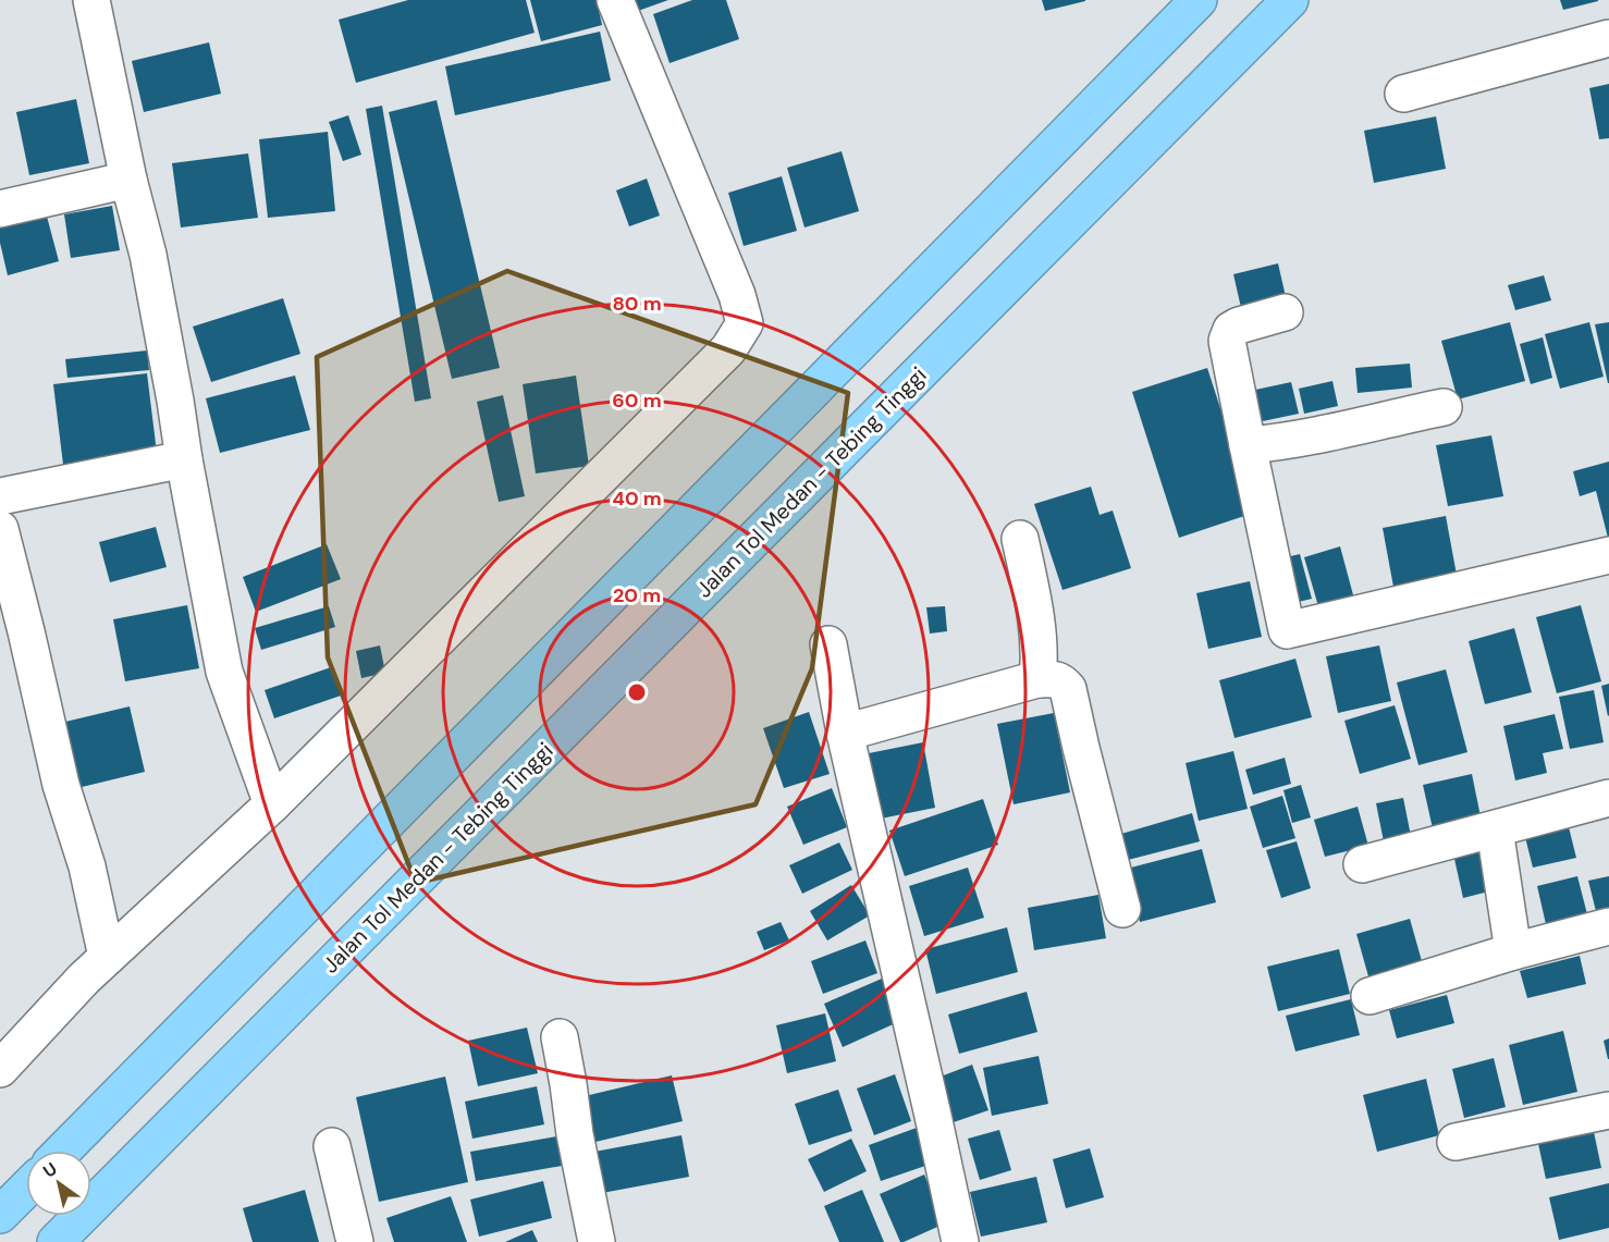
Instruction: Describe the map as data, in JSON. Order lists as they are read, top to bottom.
{
  "streets": {
    "highway": ["Jalan Tol Medan - Tebing Tinggi"]
  },
  "north": "top left",
  "rings": [
    "80 m",
    "60 m",
    "40 m",
    "20 m"
  ]
}
